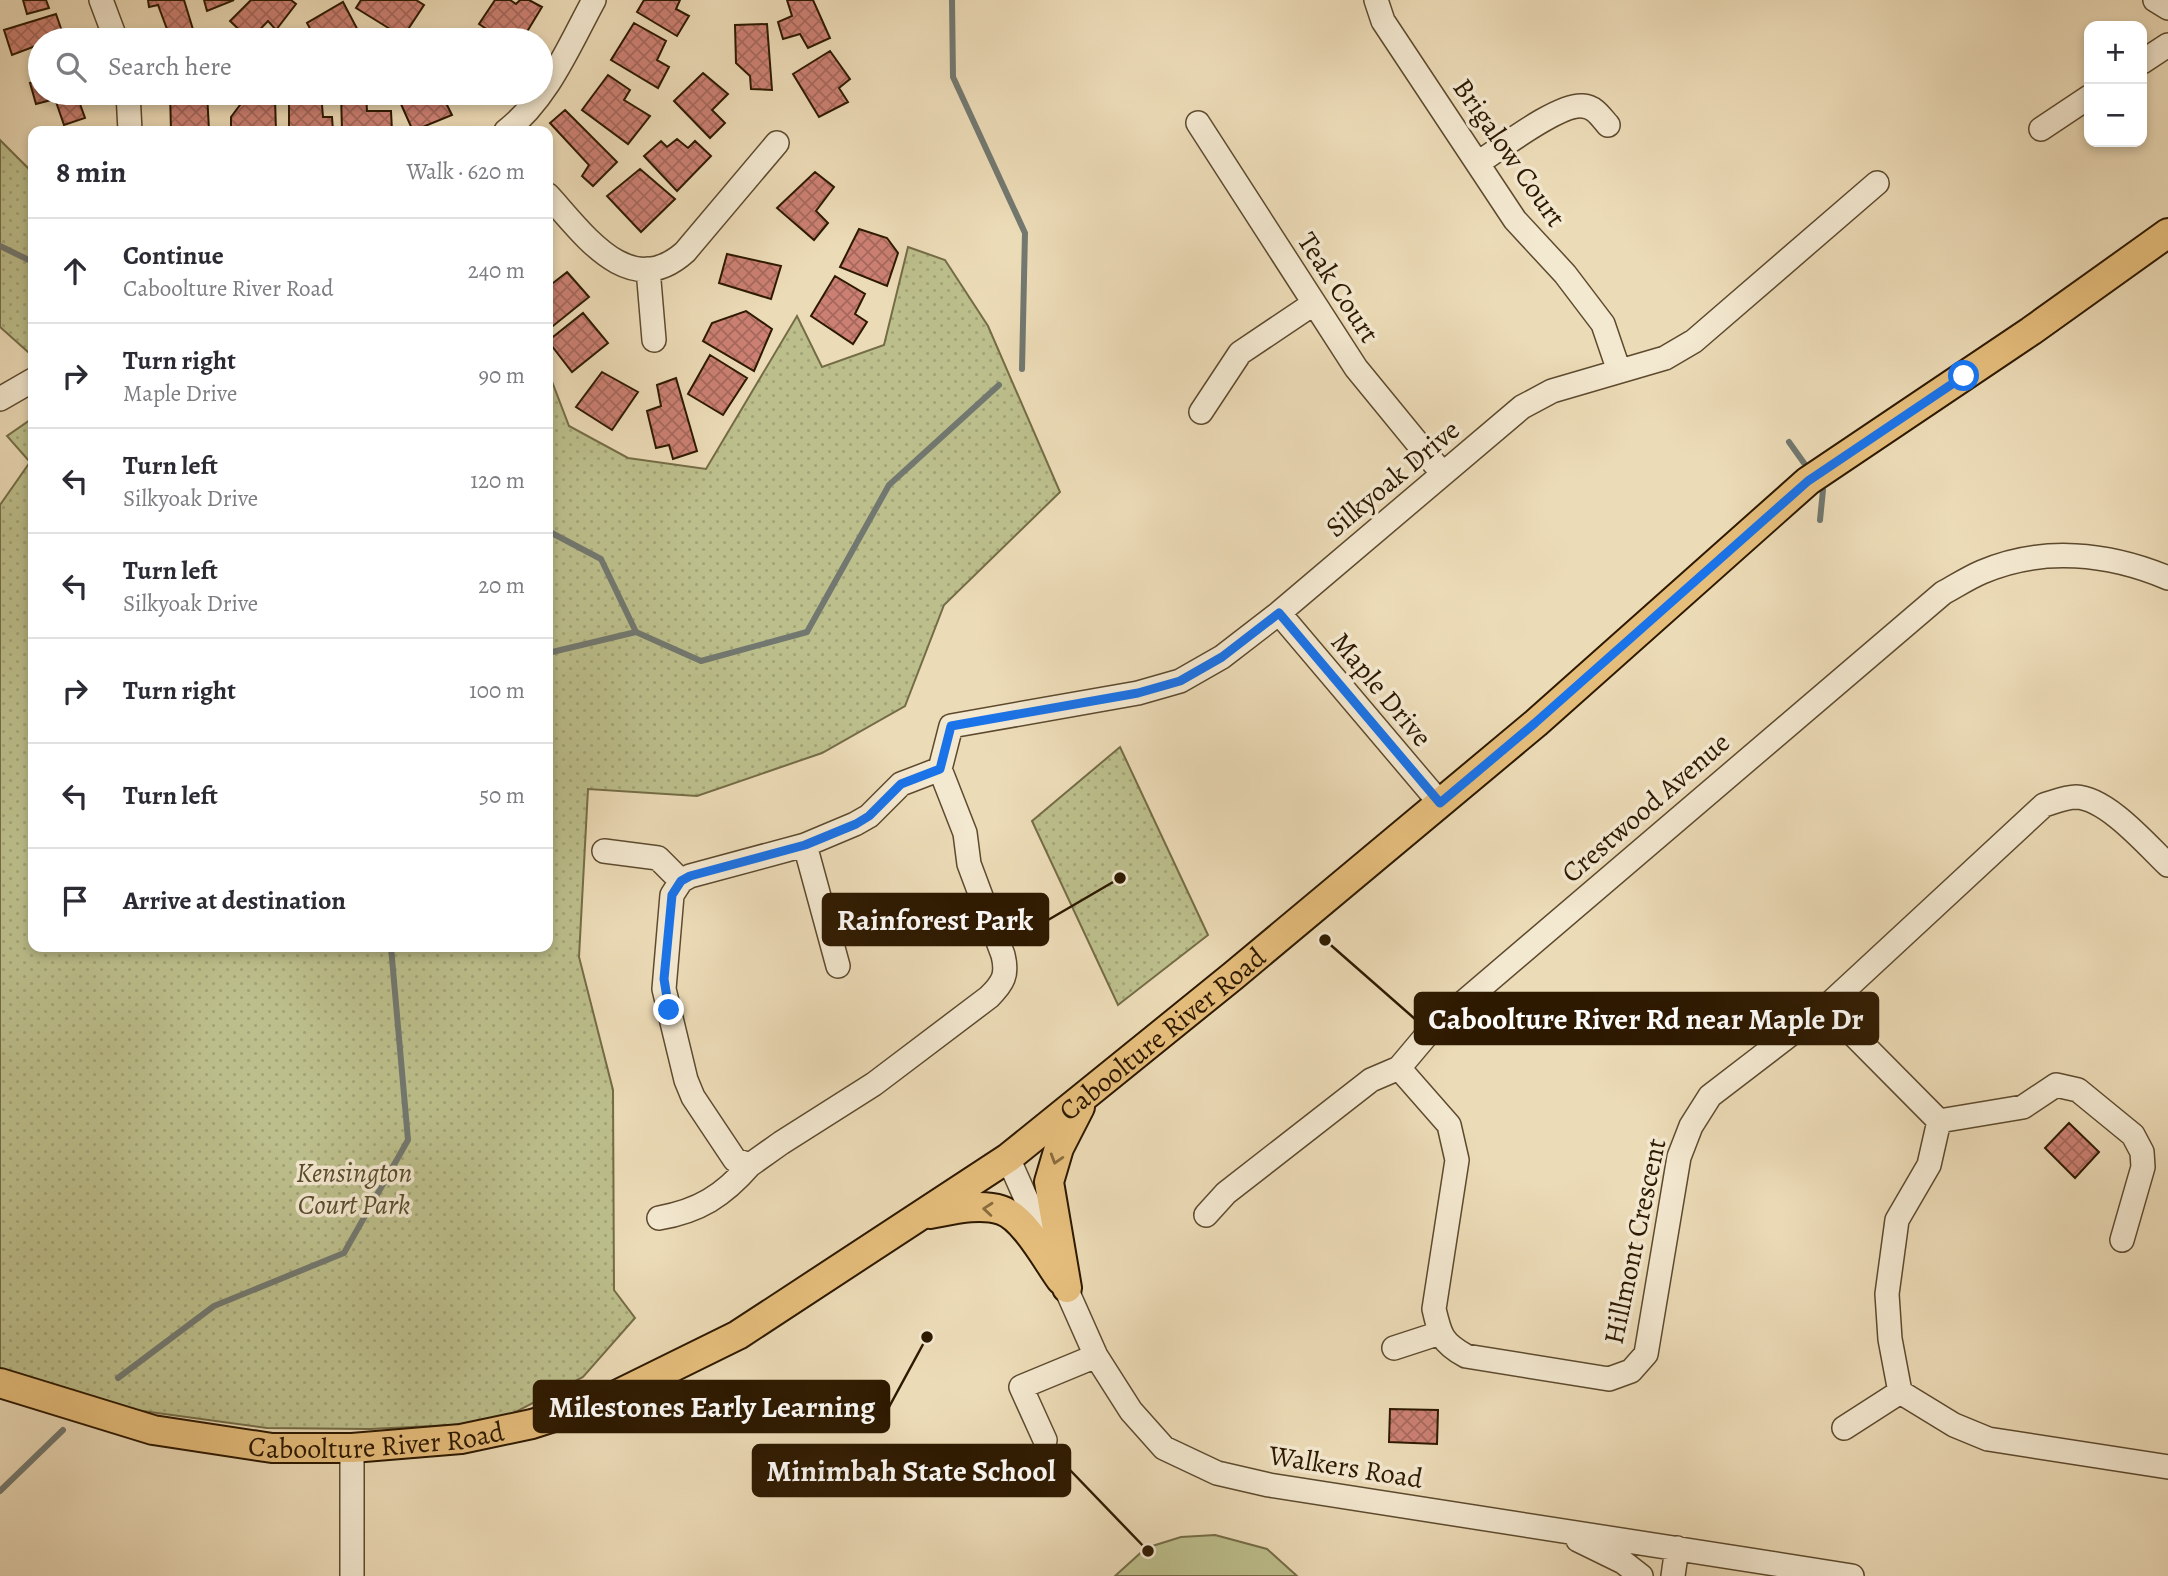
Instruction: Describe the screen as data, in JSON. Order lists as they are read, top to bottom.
{
  "streets": {
    "main road": ["Caboolture River Road"],
    "street": [
      "Brigalow Court",
      "Teak Court",
      "Silkyoak Drive",
      "Maple Drive",
      "Crestwood Avenue",
      "Hillmont Crescent",
      "Walkers Road"
    ]
  },
  "crossings": [
    ["Brigalow Court", "Silkyoak Drive"],
    ["Teak Court", "Silkyoak Drive"],
    ["Silkyoak Drive", "Maple Drive"],
    ["Maple Drive", "Caboolture River Road"],
    ["Caboolture River Road", "Walkers Road"]
  ],
  "parks": ["Kensington Court Park"],
  "places": [
    "Rainforest Park",
    "Caboolture River Rd near Maple Dr",
    "Milestones Early Learning",
    "Minimbah State School"
  ],
  "page": {
    "map_buttons": ["+", "−"],
    "search": "Search here",
    "heading": ["8 min", "Walk · 620 m"],
    "list": [
      ["Continue", "Caboolture River Road", "240 m"],
      ["Turn right", "Maple Drive", "90 m"],
      ["Turn left", "Silkyoak Drive", "120 m"],
      ["Turn left", "Silkyoak Drive", "20 m"],
      ["Turn right", "100 m"],
      ["Turn left", "50 m"],
      "Arrive at destination"
    ]
  }
}
